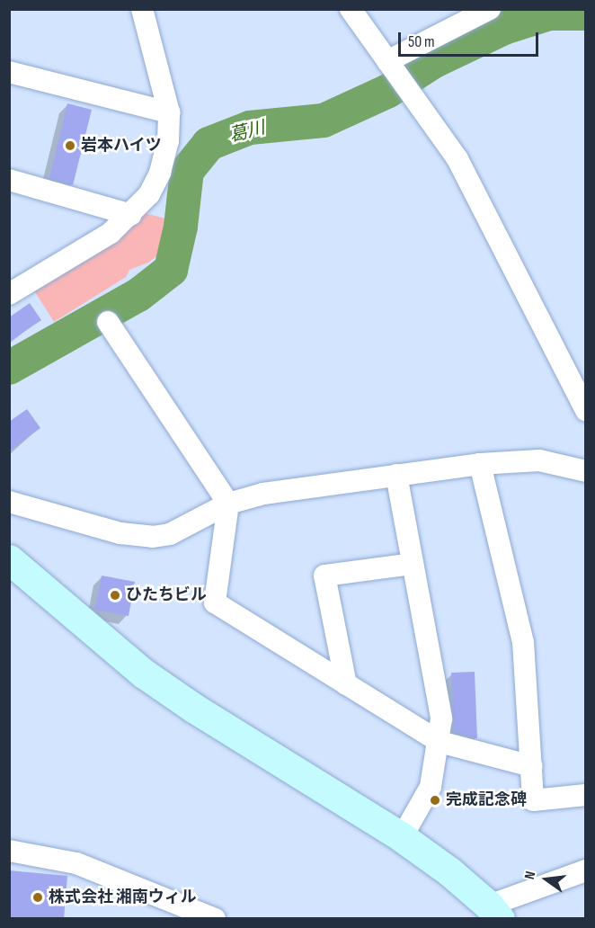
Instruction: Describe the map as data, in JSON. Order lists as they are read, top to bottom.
{
  "water": ["葛川"],
  "places": [
    "岩本ハイツ",
    "ひたちビル",
    "完成記念碑",
    "株式会社 湘南ウィル"
  ],
  "scale_bar": "50 m",
  "north": "left"
}
